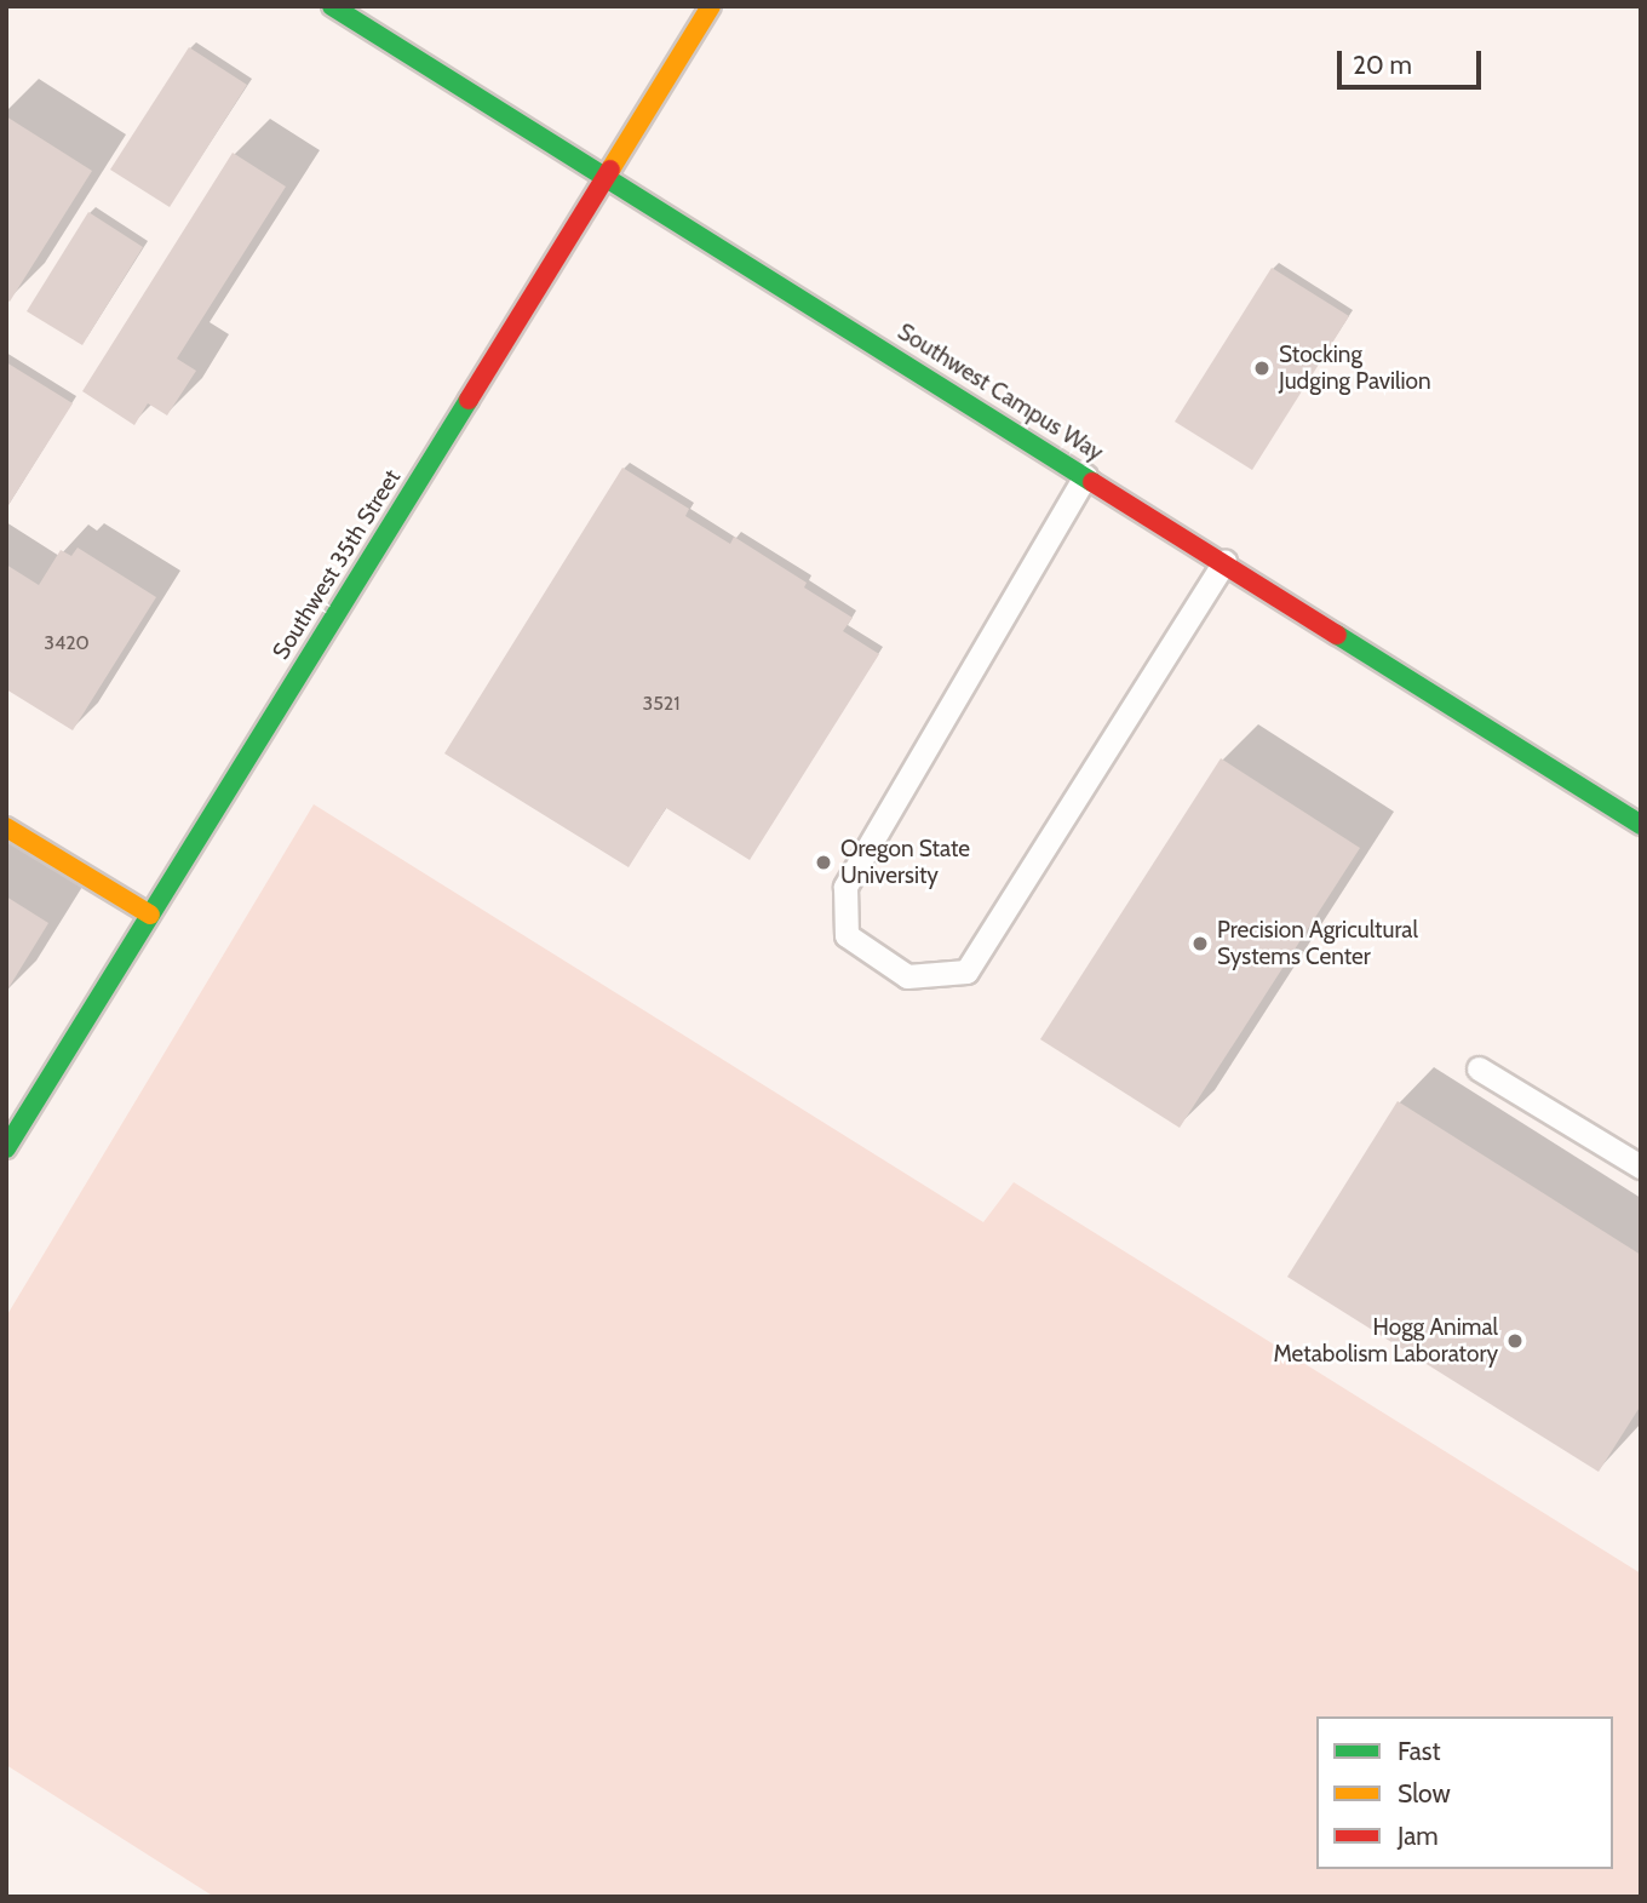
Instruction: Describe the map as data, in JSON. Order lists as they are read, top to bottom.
{
  "streets": {
    "street": ["Southwest Campus Way", "Southwest 35th Street"]
  },
  "crossings": [
    ["Southwest Campus Way", "Southwest 35th Street"]
  ],
  "places": [
    "Stocking Judging Pavilion",
    "Oregon State University",
    "Precision Agricultural Systems Center",
    "Hogg Animal Metabolism Laboratory"
  ],
  "house_numbers": ["3420", "3521"],
  "legend": ["Fast", "Slow", "Jam"],
  "scale_bar": "20 m"
}
